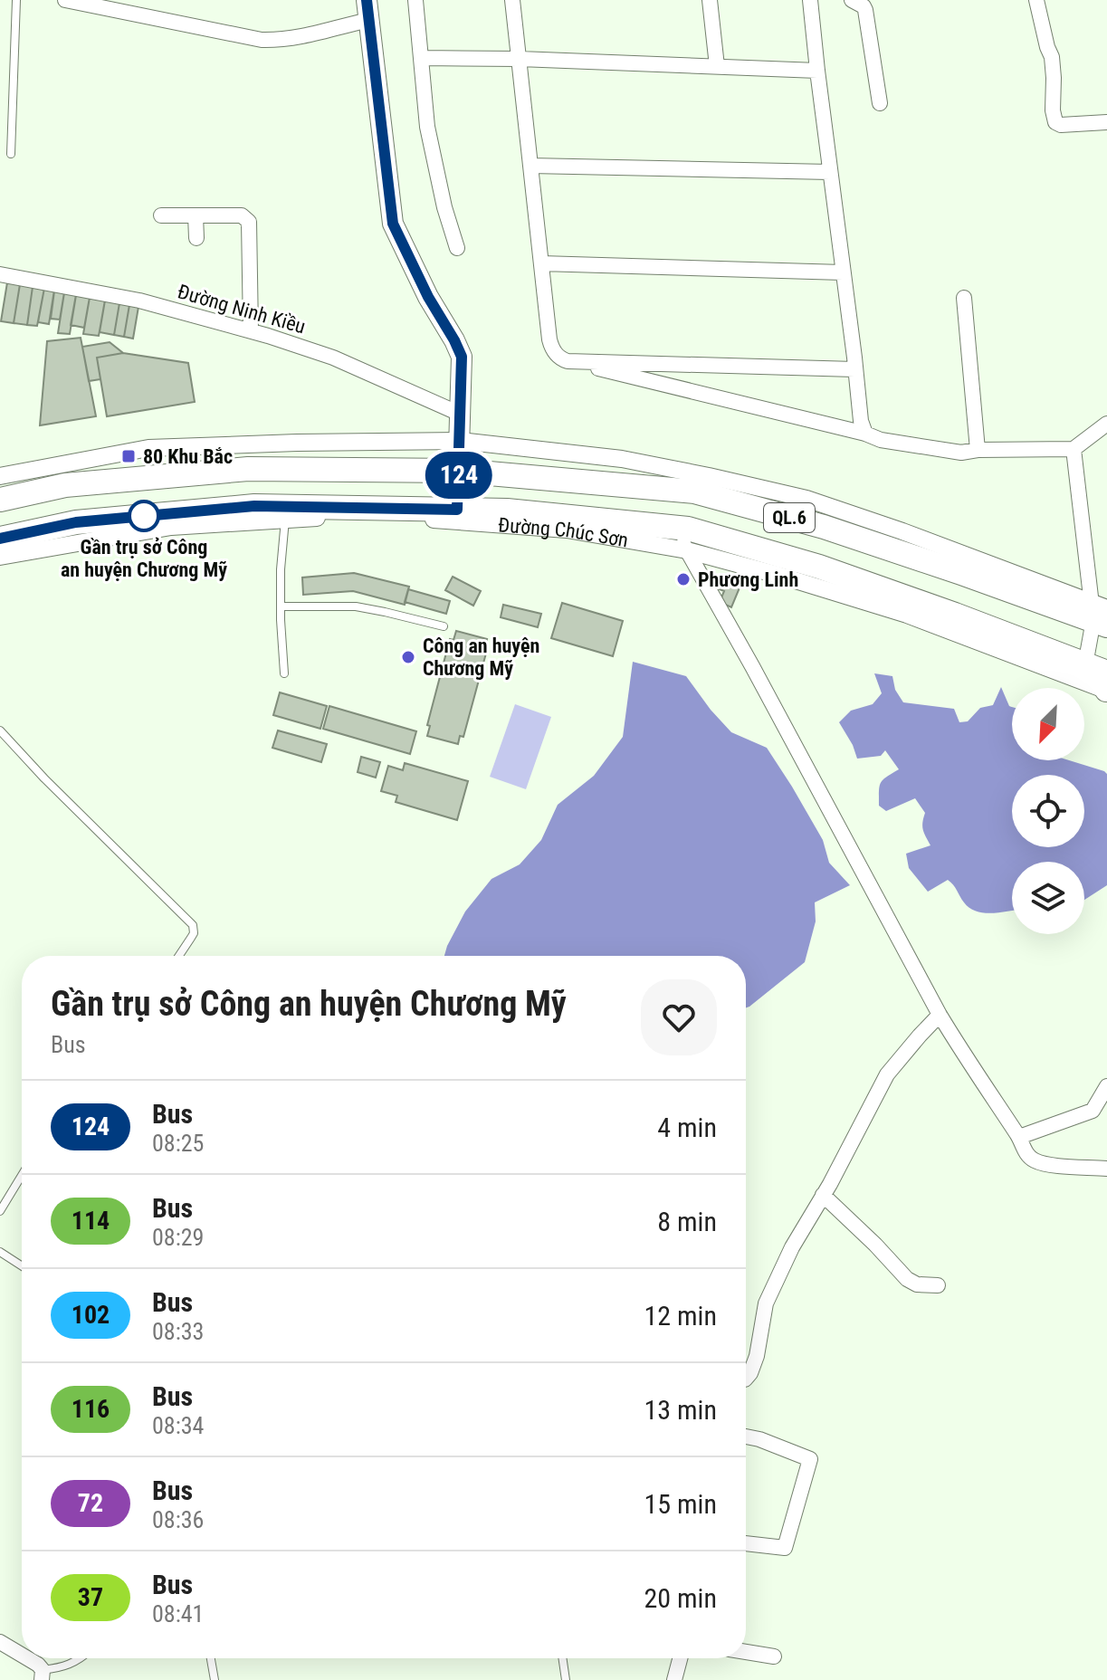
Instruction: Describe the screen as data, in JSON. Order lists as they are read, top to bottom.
{
  "streets": {
    "highway": ["QL.6", "Đường Chúc Sơn"],
    "street": ["Đường Ninh Kiều"]
  },
  "places": {
    "transit": ["80 Khu Bắc"],
    "other": ["Gần trụ sở Công an huyện Chương Mỹ", "Phương Linh", "Công an huyện Chương Mỹ"]
  },
  "lines": ["bus line 124"],
  "north": "bottom left",
  "page": {
    "on_map": "124",
    "heading": ["Gần trụ sở Công an huyện Chương Mỹ", "Bus"],
    "list": [
      {
        "mark": "124",
        "name": "Bus",
        "note": "08:25",
        "value": "4 min"
      },
      {
        "mark": "114",
        "name": "Bus",
        "note": "08:29",
        "value": "8 min"
      },
      {
        "mark": "102",
        "name": "Bus",
        "note": "08:33",
        "value": "12 min"
      },
      {
        "mark": "116",
        "name": "Bus",
        "note": "08:34",
        "value": "13 min"
      },
      {
        "mark": "72",
        "name": "Bus",
        "note": "08:36",
        "value": "15 min"
      },
      {
        "mark": "37",
        "name": "Bus",
        "note": "08:41",
        "value": "20 min"
      }
    ]
  }
}
